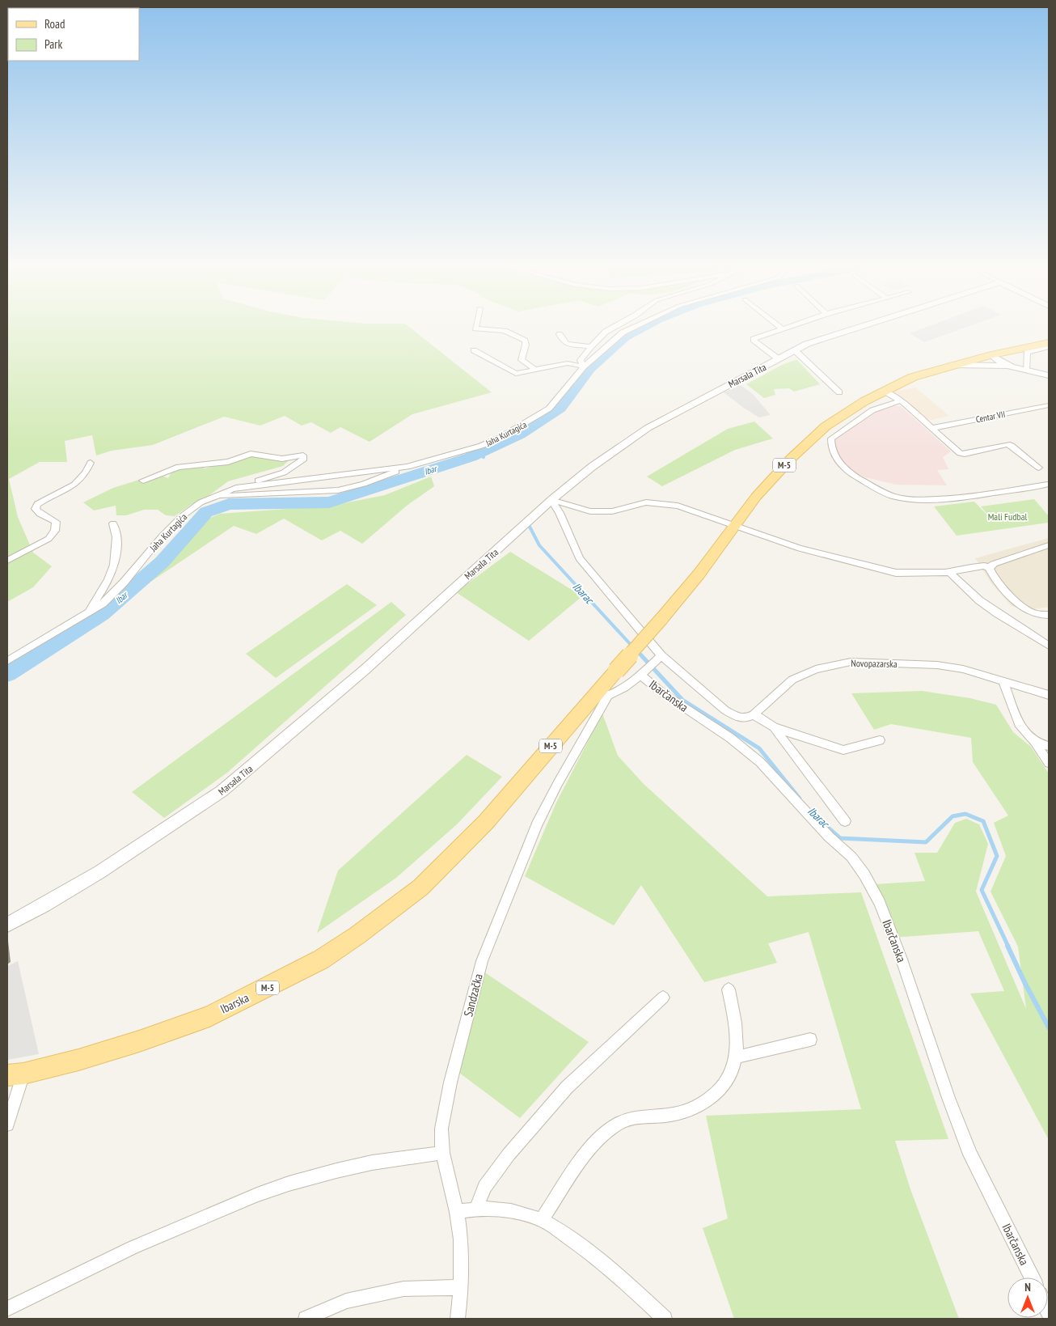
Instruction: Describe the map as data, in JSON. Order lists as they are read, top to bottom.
{
  "streets": {
    "main road": ["M-5", "Ibarska"],
    "street": [
      "Marsala Tita",
      "Centar VII",
      "Jaha Kurtagića",
      "Novopazarska",
      "Ibarčanska",
      "Sandzačka"
    ]
  },
  "crossings": [
    ["M-5", "Sandzačka"],
    ["M-5", "Ibarska"],
    ["Sandzačka", "Ibarska"]
  ],
  "water": ["Ibar", "Ibarac"],
  "parks": ["Mali Fudbal"],
  "legend": ["Road", "Park"],
  "north": "top"
}
